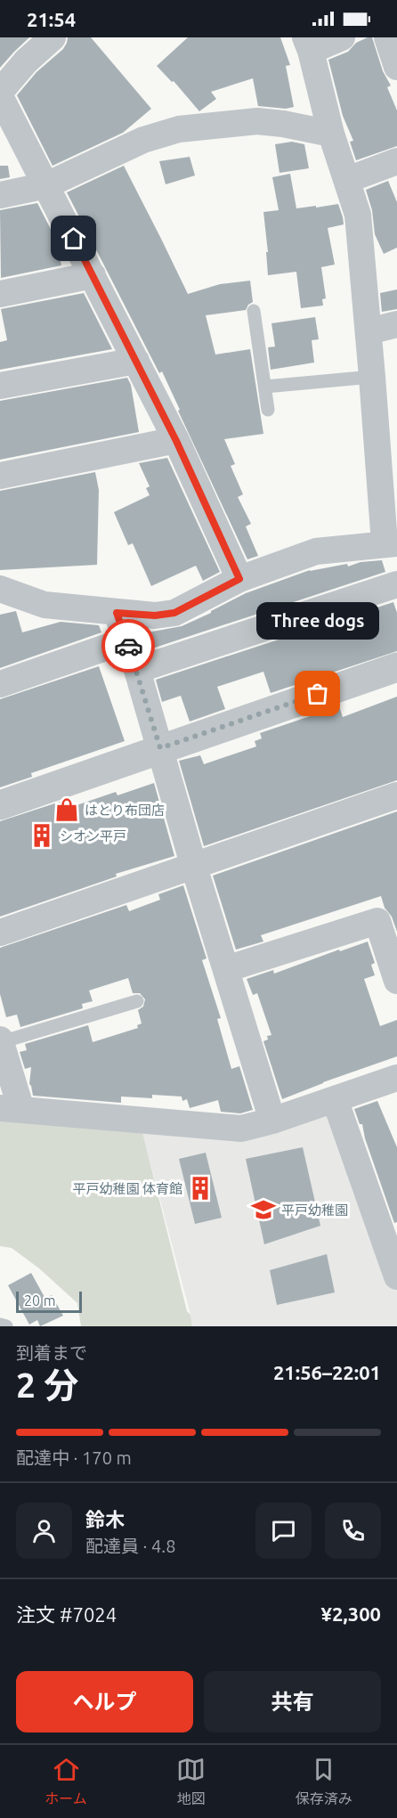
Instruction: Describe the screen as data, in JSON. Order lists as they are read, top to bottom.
{
  "places": {
    "other": ["Three dogs"],
    "shop": ["はとり布団店"],
    "building": ["シオン平戸", "平戸幼稚園 体育館"],
    "school or university": ["平戸幼稚園"]
  },
  "scale_bar": "20 m",
  "page": {
    "status": "21:54",
    "bubble": "Three dogs",
    "scale": "20 m",
    "heading": ["2 分", "到着まで", "21:56–22:01"],
    "panel": [
      "鈴木",
      "配達員 · 4.8",
      "注文 #7024",
      "¥2,300"
    ],
    "bar": "配達中 · 170 m",
    "buttons": ["ヘルプ", "共有"],
    "tabs": ["ホーム", "地図", "保存済み"]
  }
}
